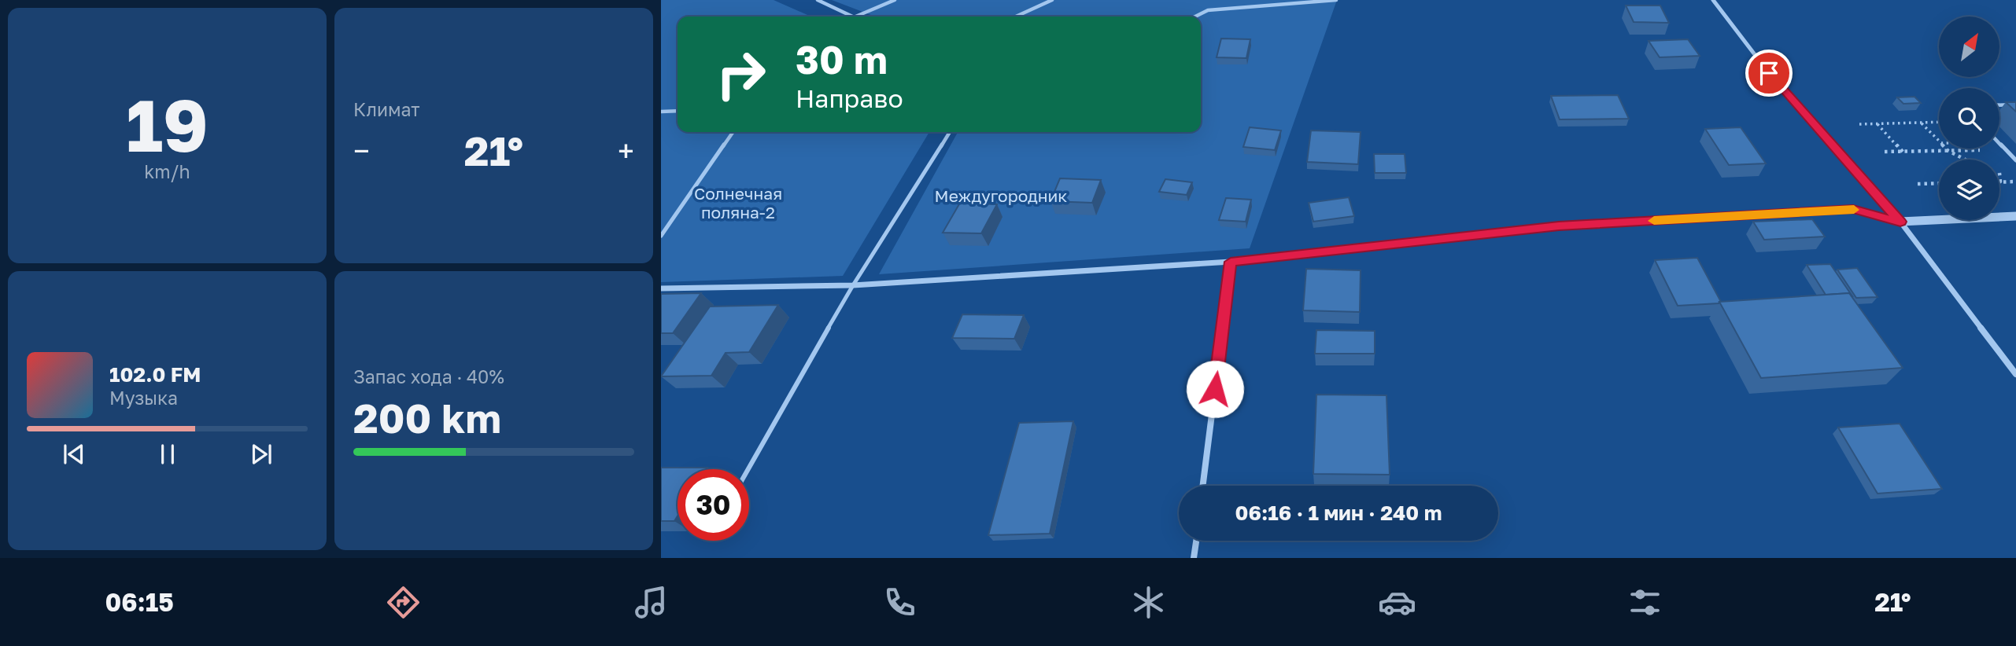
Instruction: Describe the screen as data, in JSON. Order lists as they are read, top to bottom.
{
  "parks": ["Солнечная поляна-2", "Междугородник"],
  "north": "top right",
  "page": {
    "tile": [
      ["19", "km/h"],
      "Климат",
      ["Запас хода · 40%", "200 km"]
    ],
    "turn": ["30 m", "Направо"],
    "heat": ["−", "21°", "+"],
    "song": ["102.0 FM", "Музыка"],
    "limit": "30",
    "trip": "06:16 · 1 мин · 240 m",
    "tabs": ["06:15", "21°"]
  }
}
